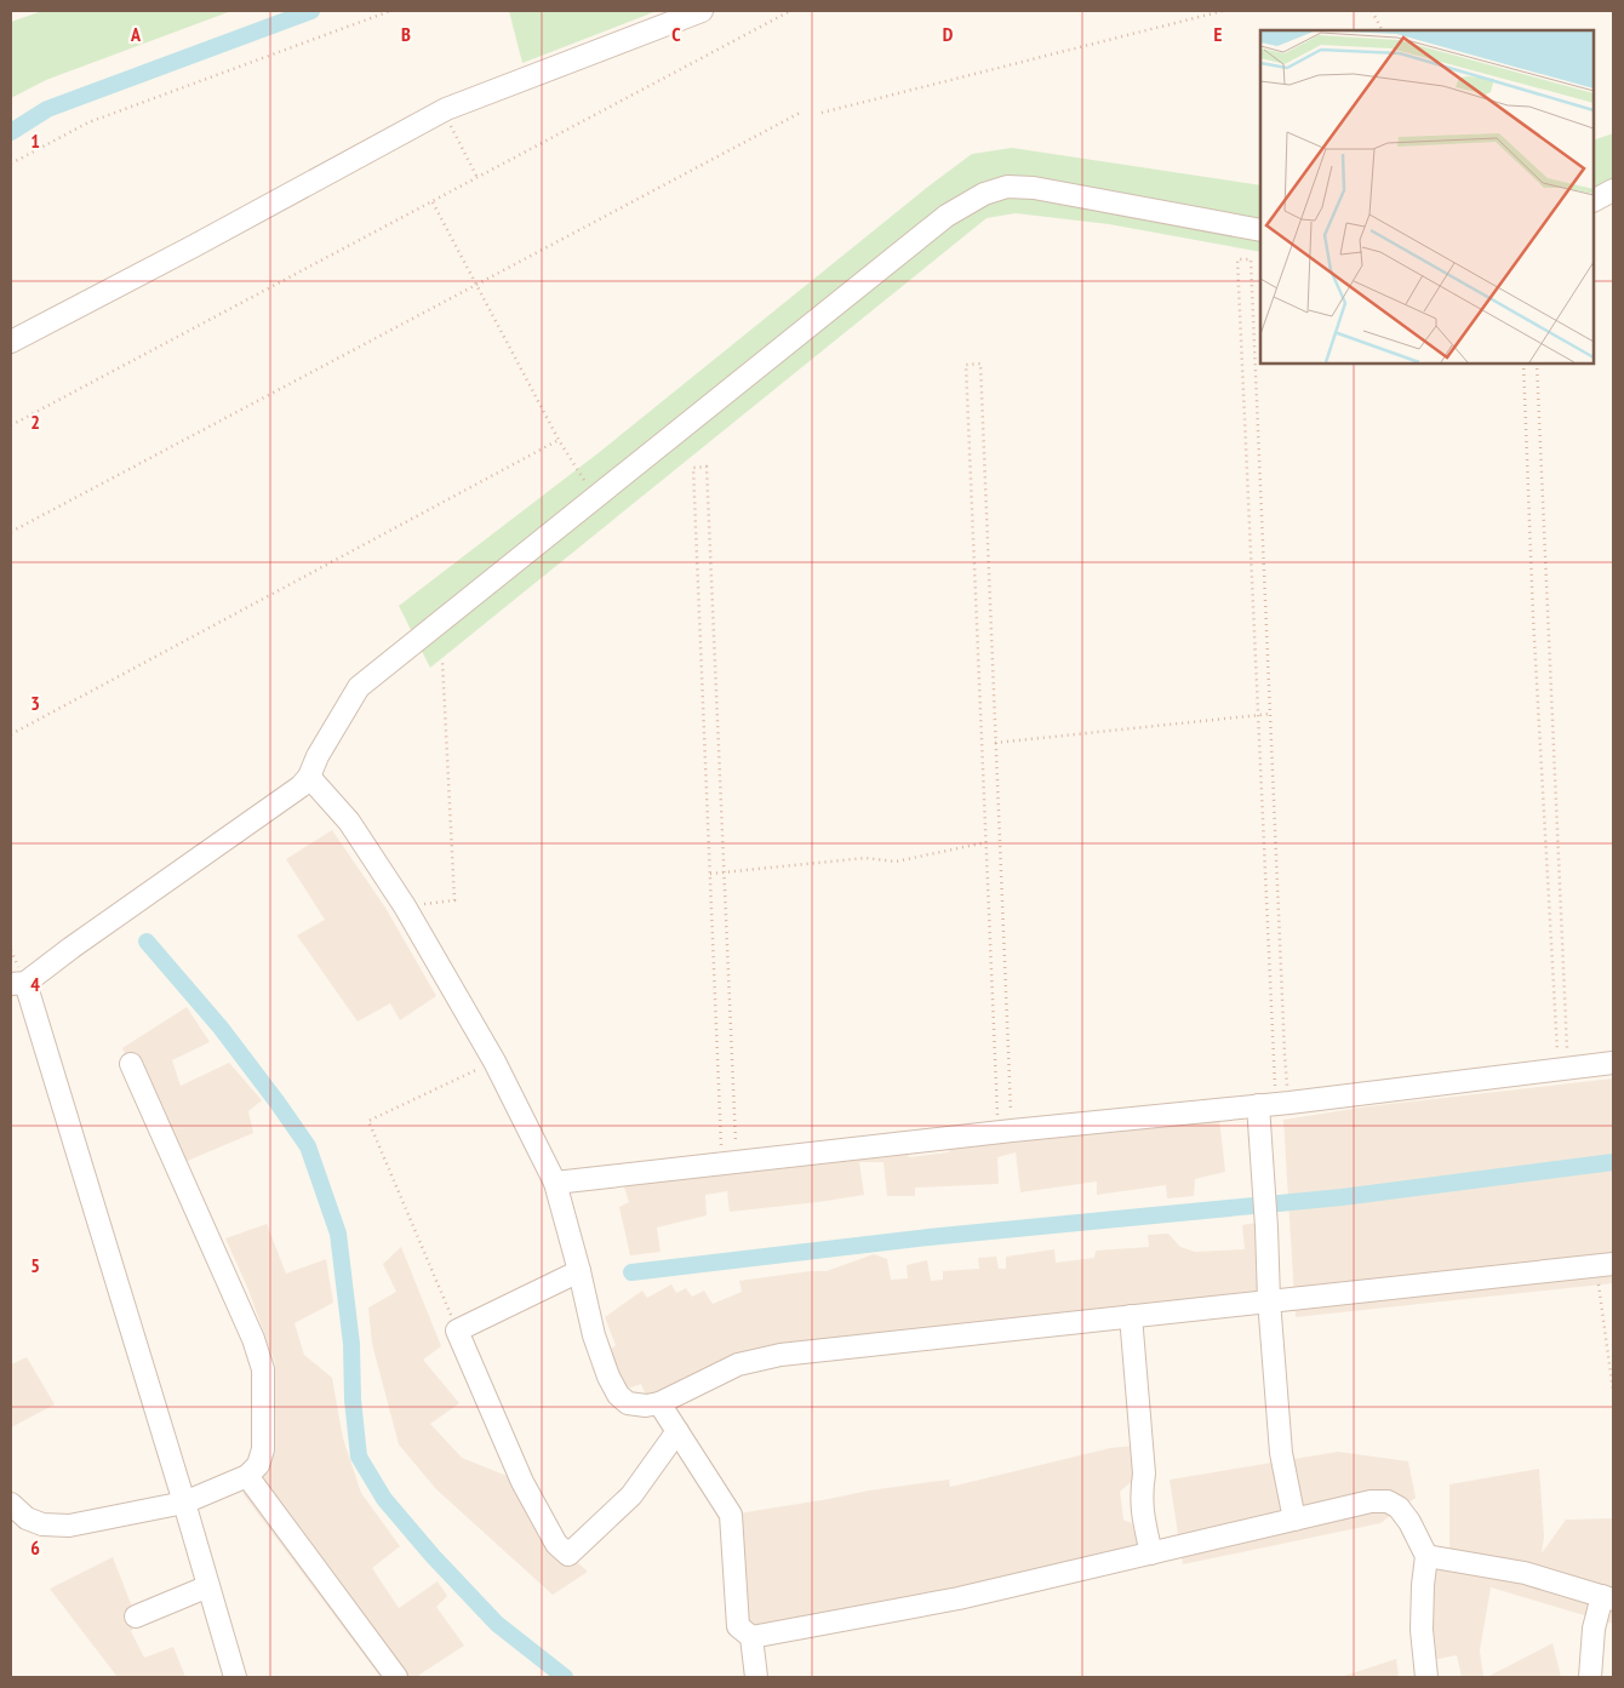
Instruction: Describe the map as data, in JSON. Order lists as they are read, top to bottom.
{
  "grid": {
    "columns": [
      "A",
      "B",
      "C",
      "D",
      "E"
    ],
    "rows": [
      "1",
      "2",
      "3",
      "4",
      "5",
      "6"
    ]
  }
}
